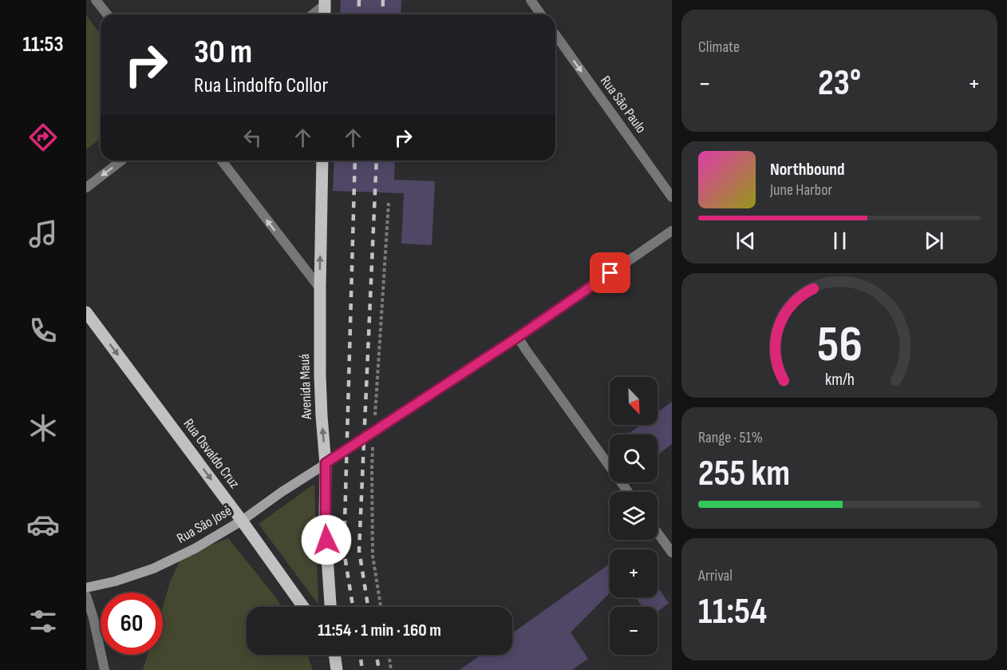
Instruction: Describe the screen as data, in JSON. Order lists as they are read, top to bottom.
{
  "streets": {
    "main road": ["Avenida Mauá", "Rua Osvaldo Cruz"],
    "street": ["Rua São Paulo", "Rua São José"]
  },
  "crossings": [
    ["Avenida Mauá", "Rua São José"],
    ["Rua Osvaldo Cruz", "Rua São José"]
  ],
  "one_way": ["Rua São Paulo", "Avenida Mauá", "Rua Osvaldo Cruz"],
  "north": "bottom right",
  "page": {
    "tabs": "11:53",
    "tile": [
      "Climate",
      ["Range · 51%", "255 km"],
      ["Arrival", "11:54"]
    ],
    "turn": ["30 m", "Rua Lindolfo Collor"],
    "heat": ["−", "23°", "+"],
    "song": ["Northbound", "June Harbor"],
    "map_buttons": ["+", "−"],
    "limit": "60",
    "trip": "11:54 · 1 min · 160 m",
    "gauge": ["56", "km/h"]
  }
}
